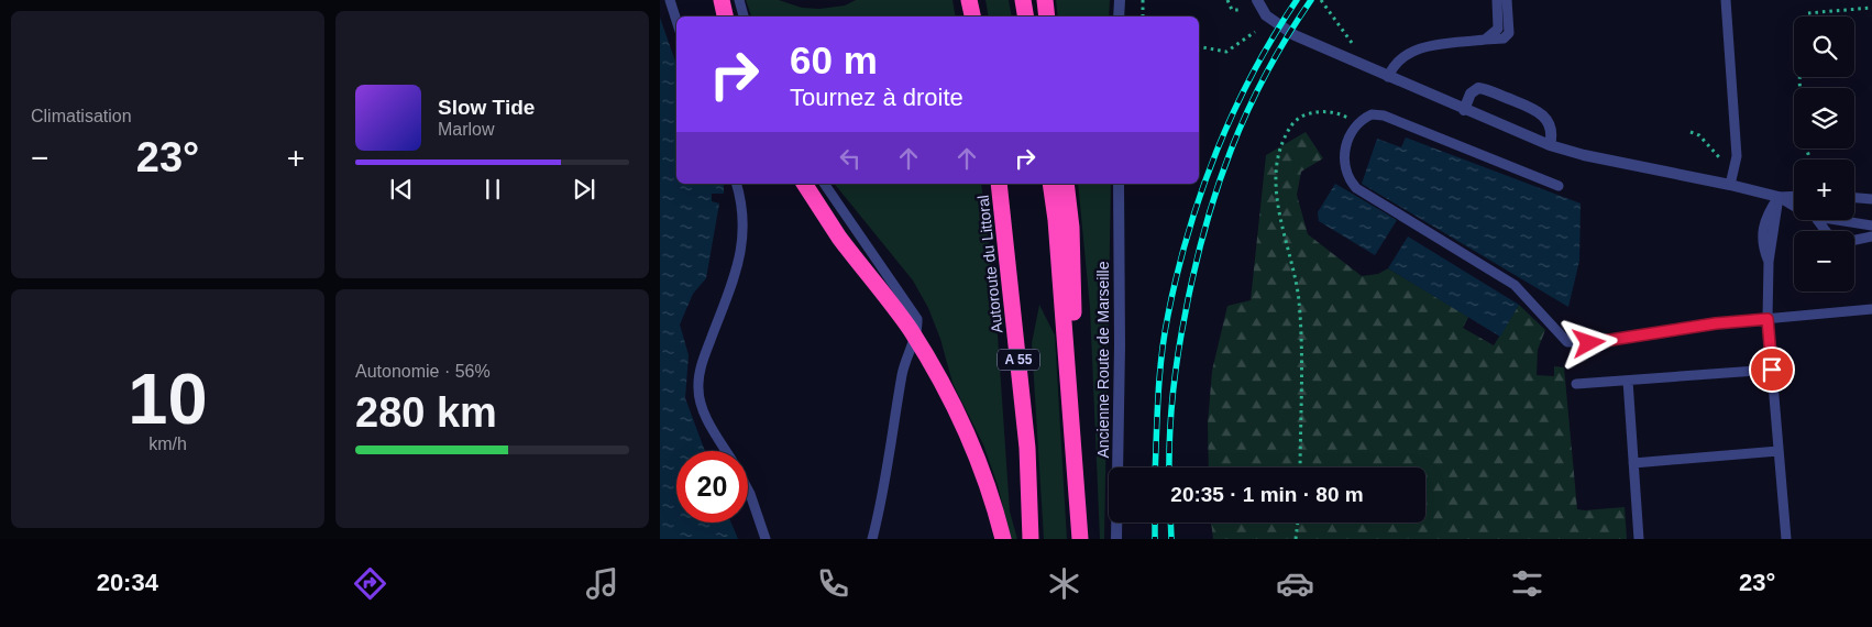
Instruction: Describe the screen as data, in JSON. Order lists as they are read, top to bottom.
{
  "streets": {
    "highway": ["Autoroute du Littoral", "A 55"],
    "street": ["Ancienne Route de Marseille"]
  },
  "page": {
    "tile": [
      "Climatisation",
      ["10", "km/h"],
      ["Autonomie · 56%", "280 km"]
    ],
    "map_buttons": ["+", "−"],
    "turn": ["60 m", "Tournez à droite"],
    "song": ["Slow Tide", "Marlow"],
    "heat": ["−", "23°", "+"],
    "limit": "20",
    "trip": "20:35 · 1 min · 80 m",
    "tabs": ["20:34", "23°"]
  }
}
